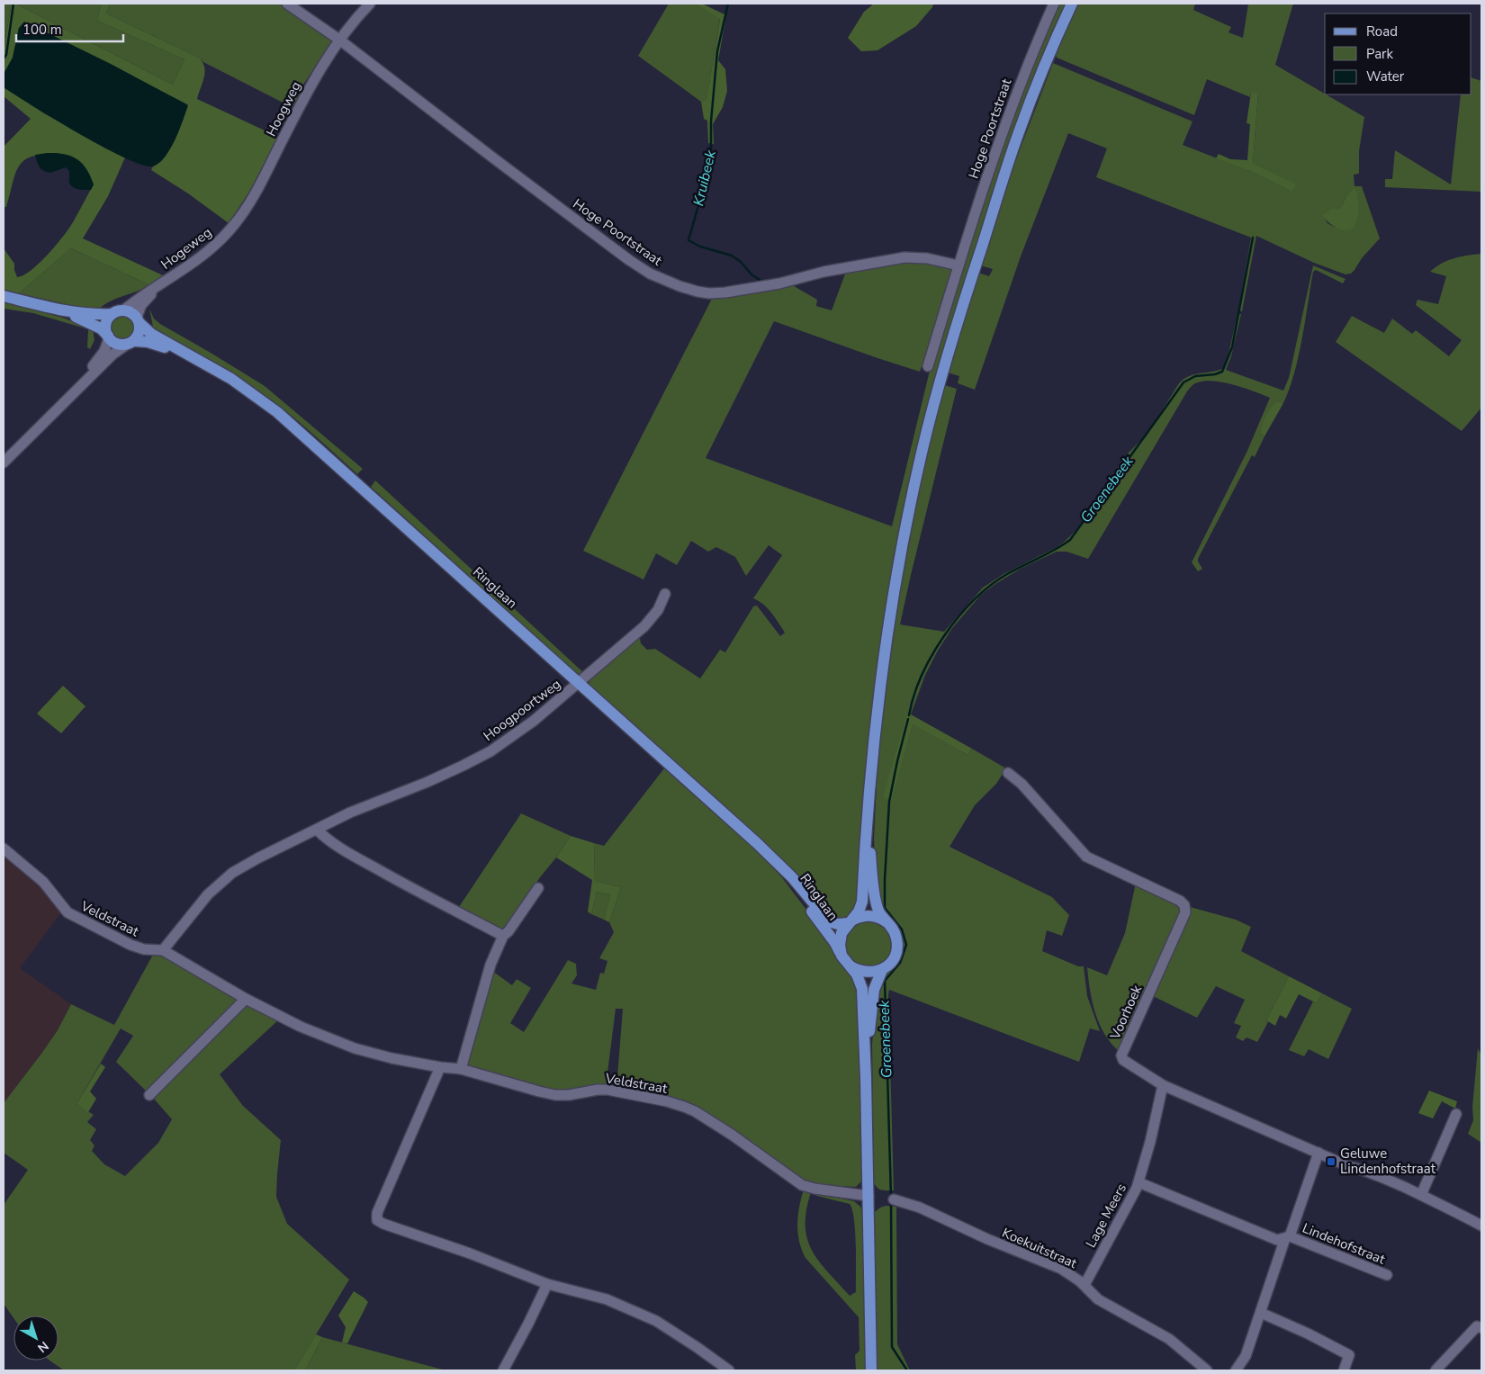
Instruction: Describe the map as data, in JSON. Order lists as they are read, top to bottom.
{
  "streets": {
    "main road": ["Ringlaan"],
    "street": [
      "Hoogweg",
      "Hoge Poortstraat",
      "Hogeweg",
      "Hoogpoortweg",
      "Veldstraat",
      "Voorhoek",
      "Lage Meers",
      "Lindehofstraat",
      "Koekuitstraat"
    ]
  },
  "crossings": [
    ["Hoogweg", "Hoge Poortstraat"],
    ["Hoogweg", "Hogeweg"],
    ["Hogeweg", "Ringlaan"],
    ["Ringlaan", "Hoogpoortweg"],
    ["Hoogpoortweg", "Veldstraat"],
    ["Voorhoek", "Lage Meers"],
    ["Voorhoek", "Lindehofstraat"],
    ["Lage Meers", "Lindehofstraat"],
    ["Lage Meers", "Koekuitstraat"]
  ],
  "water": ["Kruibeek", "Groenebeek"],
  "places": {
    "transit": ["Geluwe Lindenhofstraat"]
  },
  "legend": ["Road", "Park", "Water"],
  "scale_bar": "100 m",
  "north": "bottom right"
}
